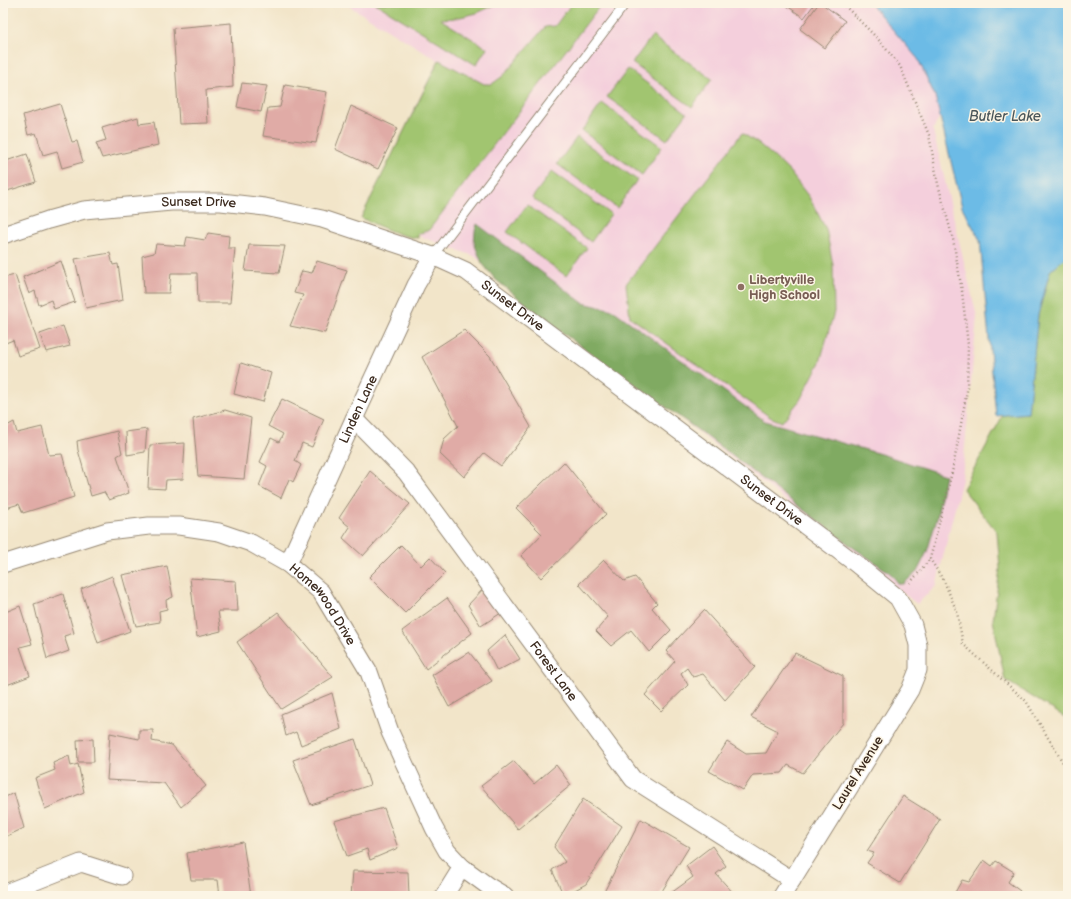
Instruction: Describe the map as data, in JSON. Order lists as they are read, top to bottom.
{
  "streets": {
    "street": [
      "Sunset Drive",
      "Linden Lane",
      "Homewood Drive",
      "Forest Lane",
      "Laurel Avenue"
    ]
  },
  "crossings": [
    ["Sunset Drive", "Linden Lane"],
    ["Sunset Drive", "Laurel Avenue"],
    ["Linden Lane", "Homewood Drive"],
    ["Linden Lane", "Forest Lane"],
    ["Forest Lane", "Laurel Avenue"]
  ],
  "water": ["Butler Lake"],
  "places": ["Libertyville High School"]
}
